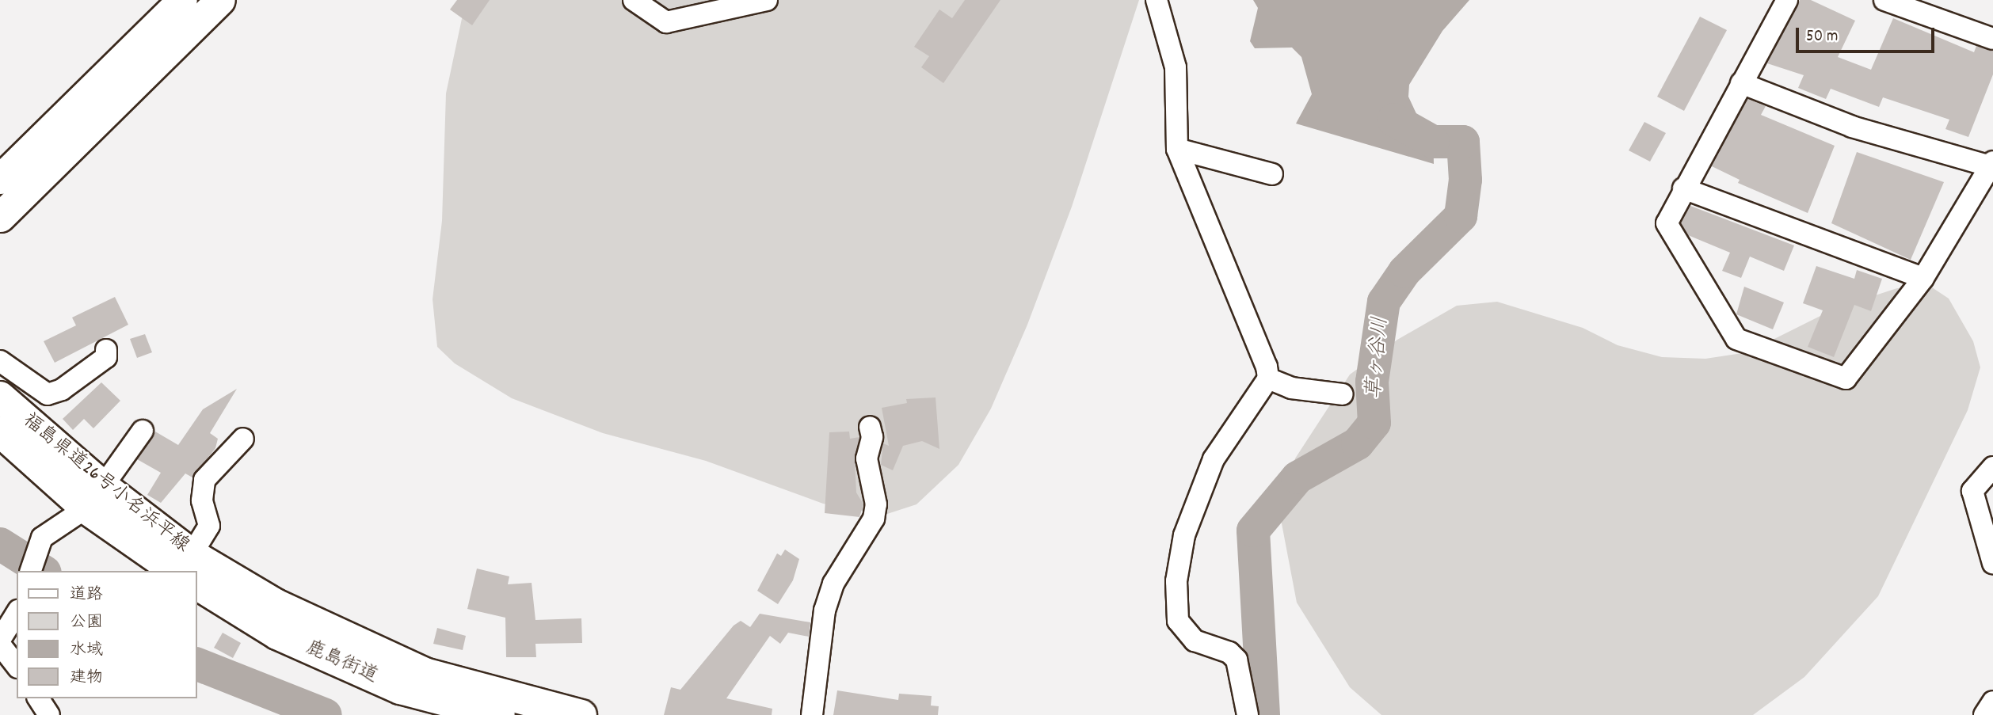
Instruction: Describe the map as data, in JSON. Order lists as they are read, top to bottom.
{
  "streets": {
    "main road": ["福島県道26号小名浜平線", "鹿島街道"]
  },
  "water": ["草ヶ谷川"],
  "legend": [
    "道路",
    "公園",
    "水域",
    "建物"
  ],
  "scale_bar": "50 m"
}
